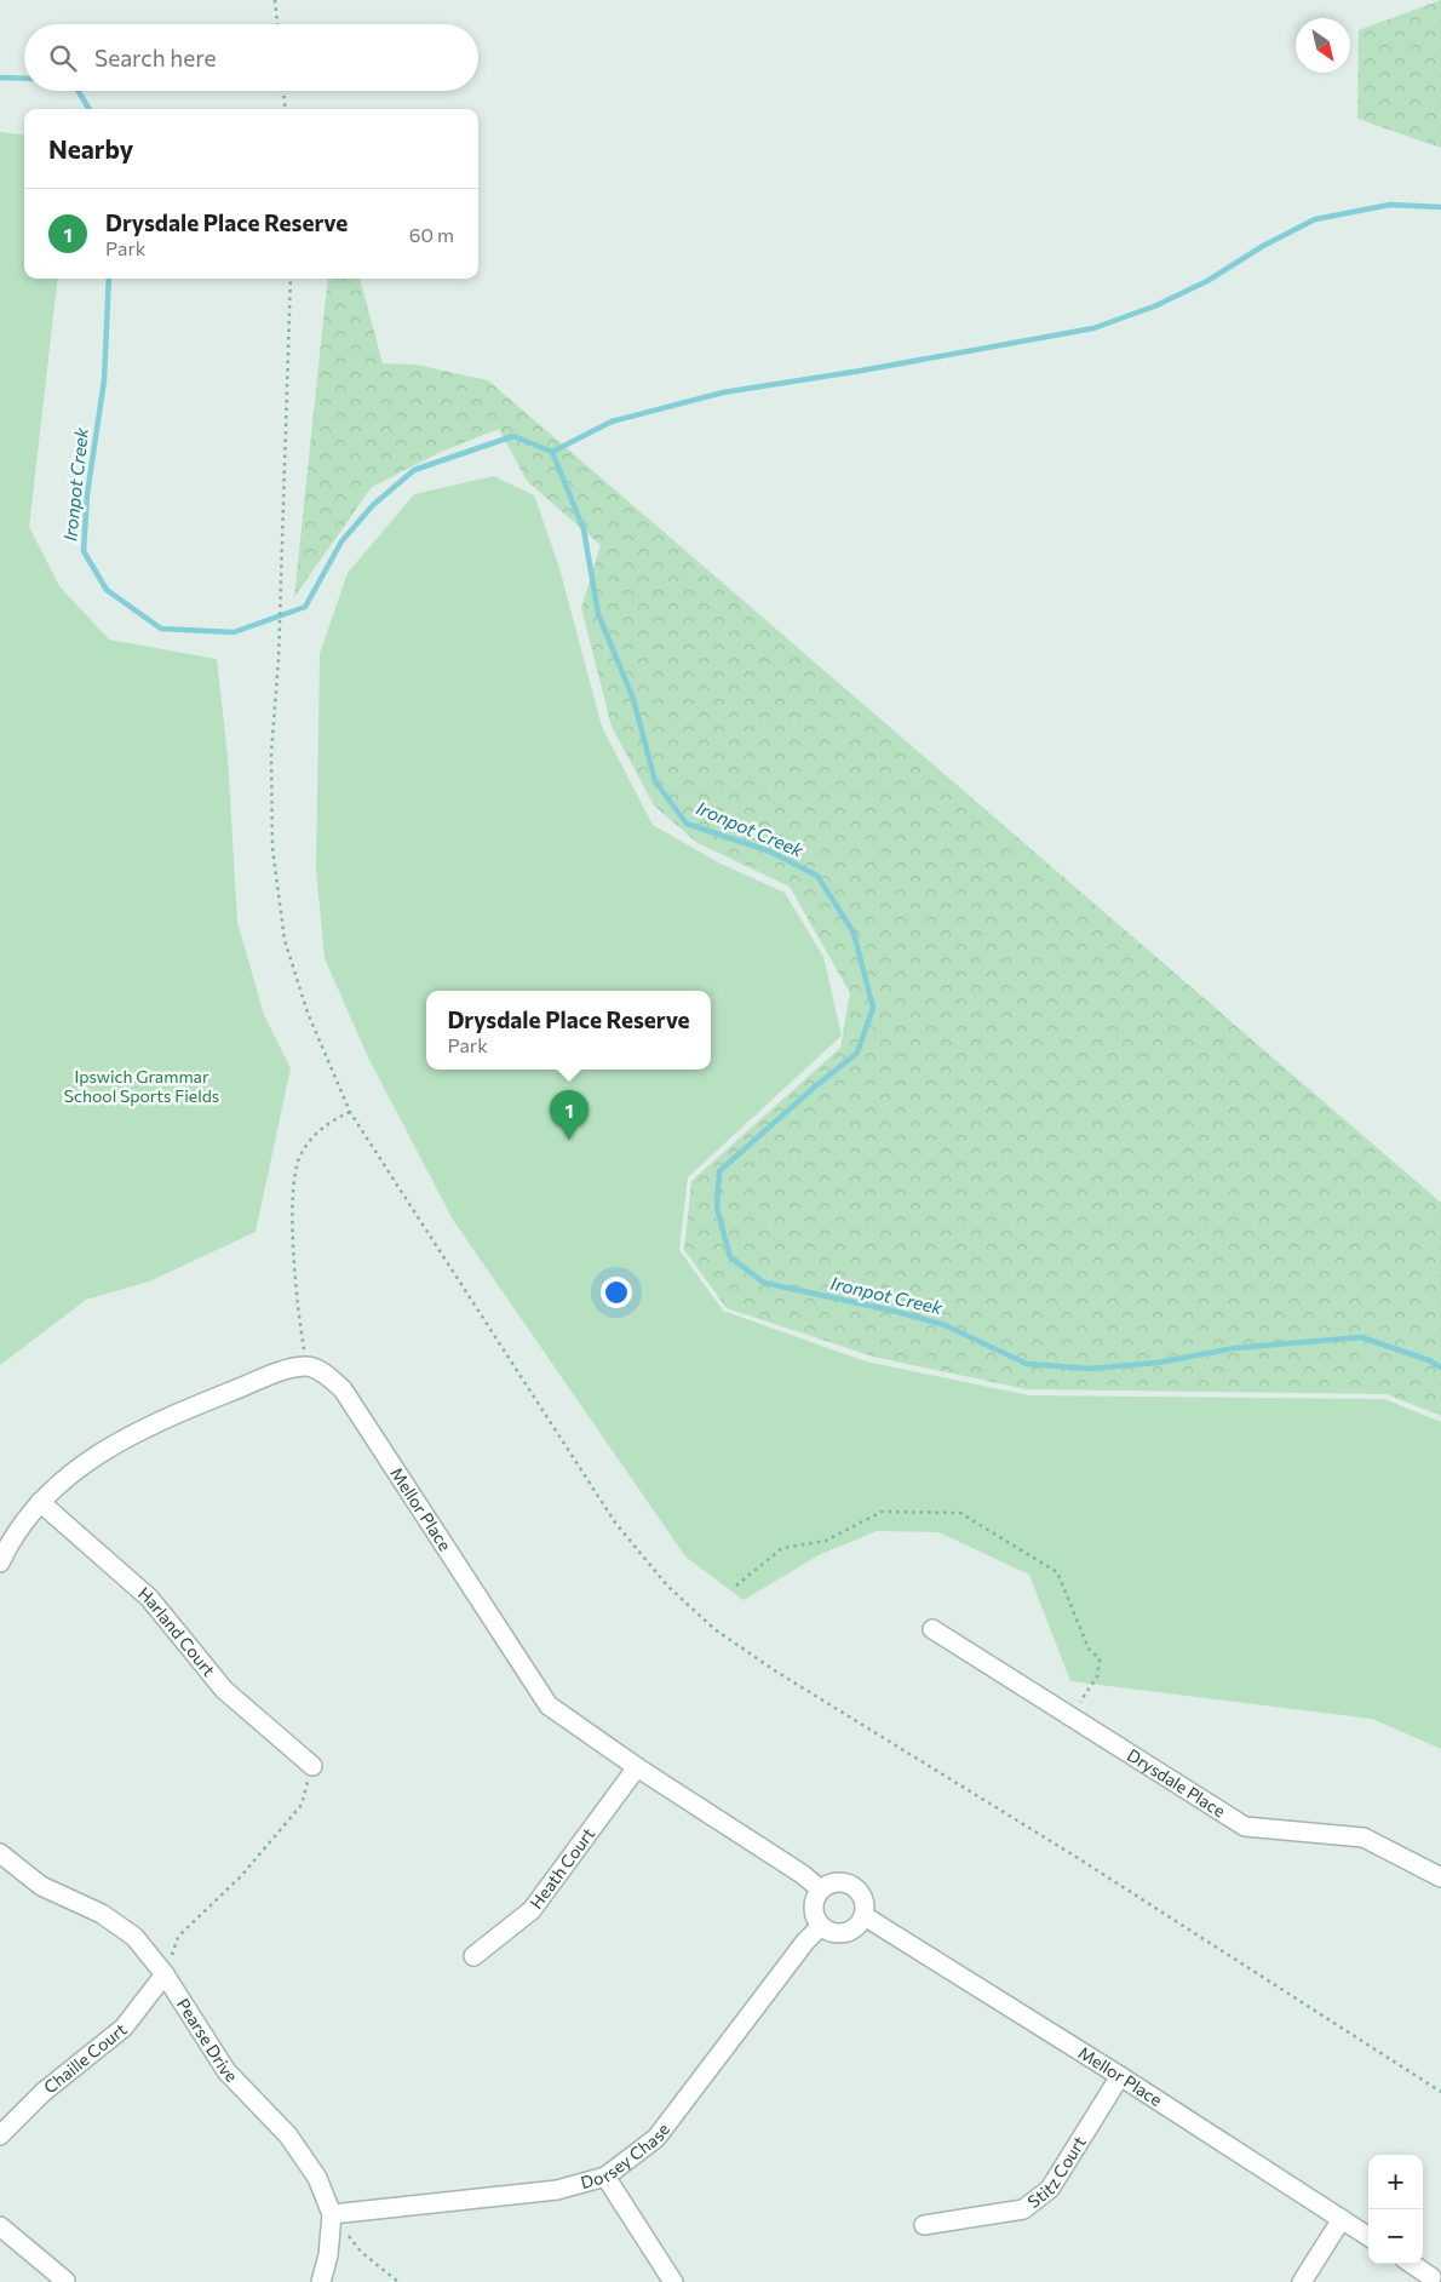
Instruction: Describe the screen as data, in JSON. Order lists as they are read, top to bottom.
{
  "streets": {
    "street": [
      "Mellor Place",
      "Harland Court",
      "Drysdale Place",
      "Heath Court",
      "Pearse Drive",
      "Chaille Court",
      "Dorsey Chase",
      "Stitz Court"
    ]
  },
  "crossings": [
    ["Mellor Place", "Heath Court"],
    ["Mellor Place", "Dorsey Chase"],
    ["Mellor Place", "Stitz Court"],
    ["Pearse Drive", "Chaille Court"],
    ["Pearse Drive", "Dorsey Chase"]
  ],
  "water": ["Ironpot Creek"],
  "parks": ["Ipswich Grammar School Sports Fields"],
  "north": "bottom right",
  "page": {
    "search": "Search here",
    "heading": "Nearby",
    "list": [
      {
        "mark": "1",
        "name": "Drysdale Place Reserve",
        "note": "Park",
        "value": "60 m"
      }
    ],
    "popup": ["Drysdale Place Reserve", "Park"],
    "pins": "1",
    "map_buttons": ["+", "−"]
  }
}
